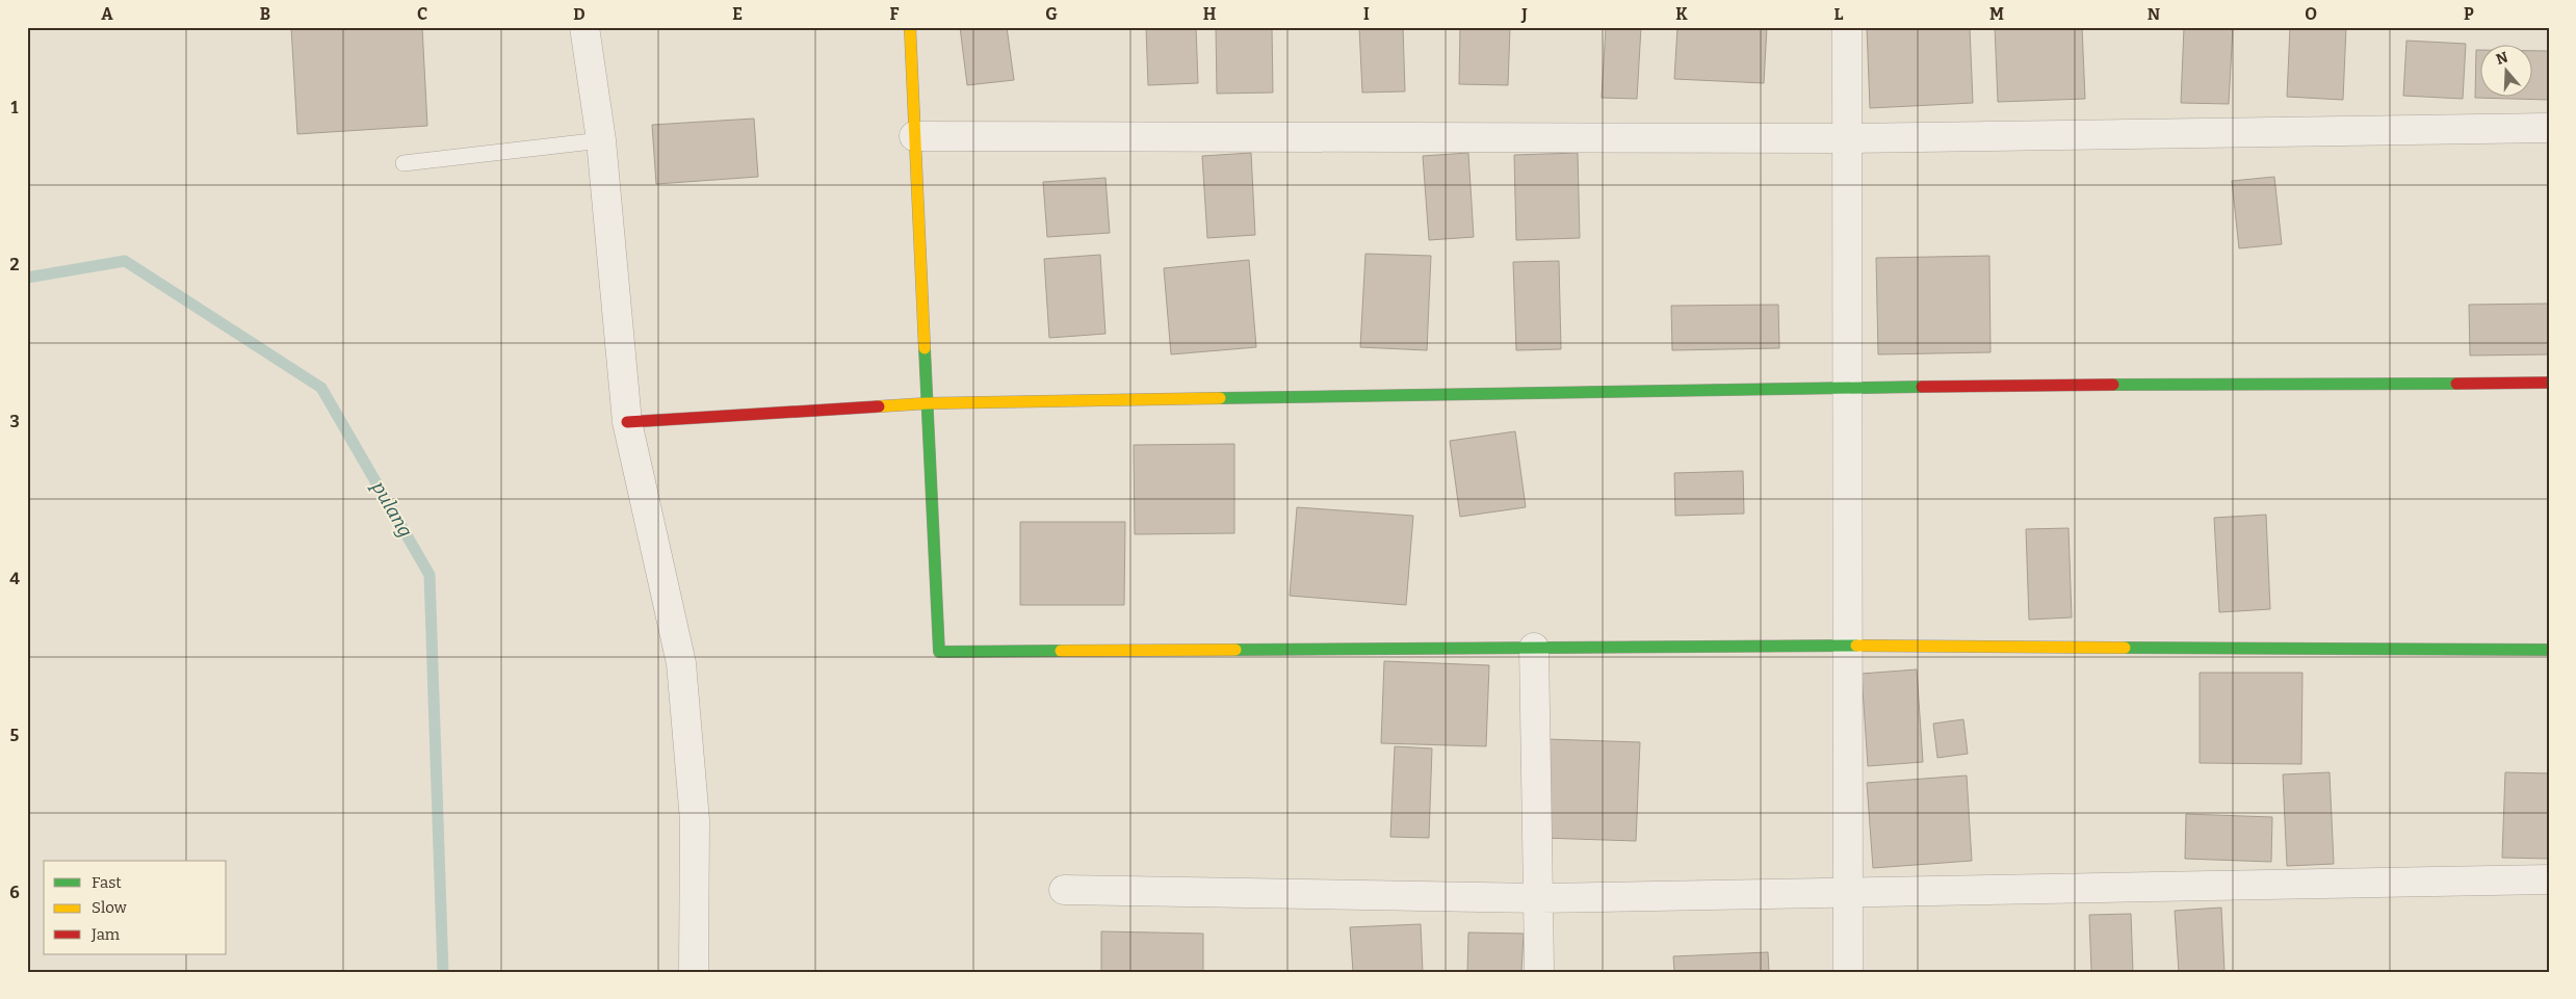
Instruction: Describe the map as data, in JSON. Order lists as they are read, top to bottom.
{
  "water": ["pulang"],
  "legend": ["Fast", "Slow", "Jam"],
  "north": "top",
  "grid": {
    "columns": [
      "A",
      "B",
      "C",
      "D",
      "E",
      "F",
      "G",
      "H",
      "I",
      "J",
      "K",
      "L",
      "M",
      "N",
      "O",
      "P"
    ],
    "rows": [
      "1",
      "2",
      "3",
      "4",
      "5",
      "6"
    ]
  }
}
